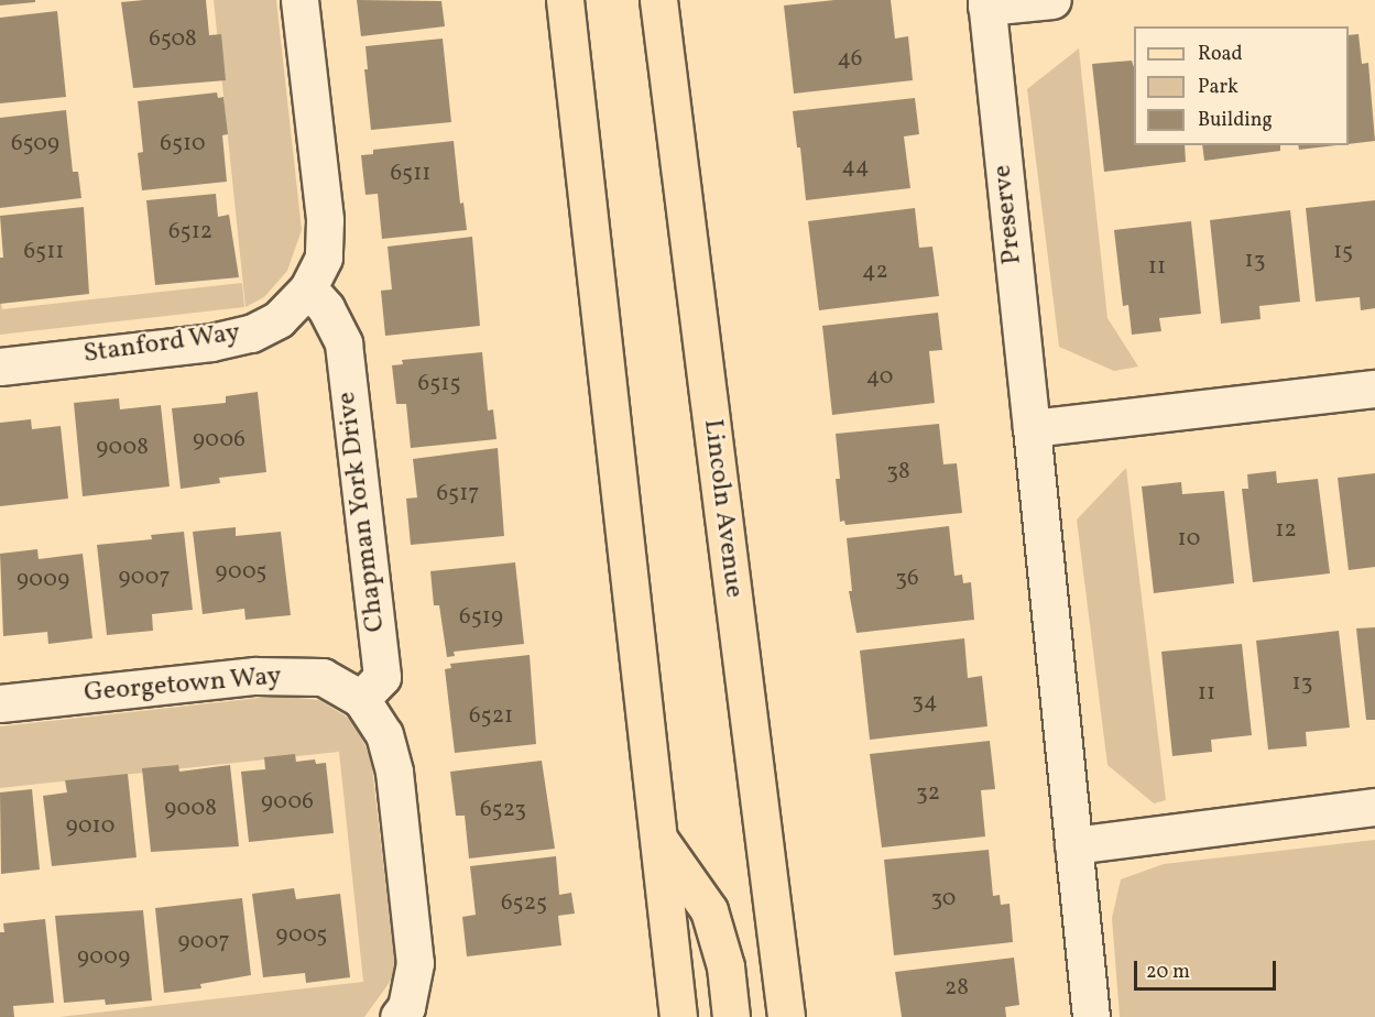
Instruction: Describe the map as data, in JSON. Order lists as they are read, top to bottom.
{
  "streets": {
    "main road": ["Lincoln Avenue"],
    "street": [
      "Preserve",
      "Stanford Way",
      "Chapman York Drive",
      "Georgetown Way"
    ]
  },
  "crossings": [
    ["Stanford Way", "Chapman York Drive"],
    ["Chapman York Drive", "Georgetown Way"]
  ],
  "house_numbers": [
    "6508",
    "46",
    "6509",
    "6510",
    "44",
    "6511",
    "6512",
    "6511",
    "15",
    "13",
    "11",
    "42",
    "40",
    "6515",
    "9006",
    "9008",
    "38",
    "6517",
    "12",
    "10",
    "9005",
    "9007",
    "36",
    "9009",
    "6519",
    "13",
    "11",
    "34",
    "6521",
    "32",
    "9006",
    "9008",
    "6523",
    "9010",
    "30",
    "6525",
    "9005",
    "9007",
    "9009",
    "28"
  ],
  "legend": ["Road", "Park", "Building"],
  "scale_bar": "20 m"
}
